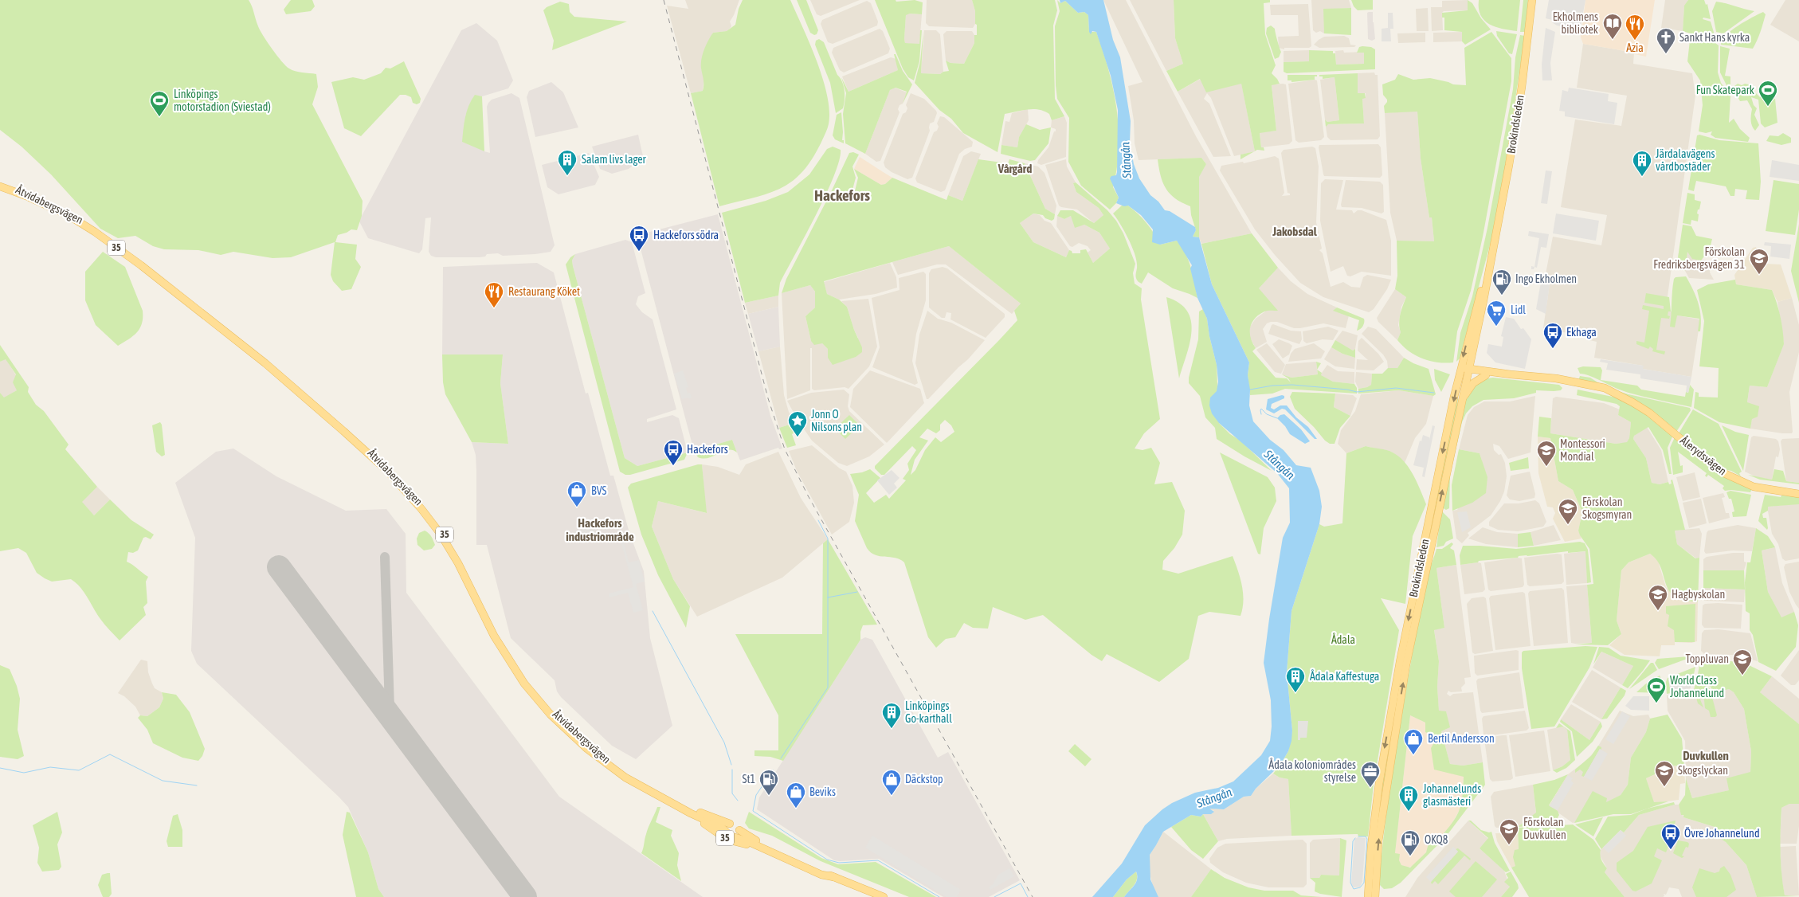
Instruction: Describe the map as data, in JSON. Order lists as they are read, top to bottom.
{
  "streets": {
    "main road": [
      "Brokindsleden",
      "Åtvidabergsvägen",
      "35",
      "Ålerydsvägen"
    ]
  },
  "crossings": [
    ["Brokindsleden", "Ålerydsvägen"],
    ["Åtvidabergsvägen", "35"]
  ],
  "districts": [
    "Vårgård",
    "Hackefors",
    "Jakobsdal",
    "Hackefors industriområde",
    "Duvkullen"
  ],
  "water": ["Stångån"],
  "parks": ["Ådala"],
  "places": {
    "library": ["Ekholmens bibliotek"],
    "restaurant": ["Azia", "Restaurang Köket"],
    "church": ["Sankt Hans kyrka"],
    "sports": ["Fun Skatepark", "Linköpings motorstadion (Sviestad)", "World Class Johannelund"],
    "building": [
      "Salam livs lager",
      "Järdalavägens vårdbostäder",
      "Ådala Kaffestuga",
      "Linköpings Go-karthall",
      "Johannelunds glasmästeri"
    ],
    "bus stop": [
      "Hackefors södra",
      "Ekhaga",
      "Hackefors",
      "Övre Johannelund"
    ],
    "school or university": [
      "Förskolan Fredriksbergsvägen 31",
      "Montessori Mondial",
      "Förskolan Skogsmyran",
      "Hagbyskolan",
      "Toppluvan",
      "Skogslyckan",
      "Förskolan Duvkullen"
    ],
    "fuel station": ["Ingo Ekholmen", "St1", "OKQ8"],
    "supermarket": ["Lidl"],
    "place": ["Jonn O Nilsons plan"],
    "shop": [
      "BVS",
      "Bertil Andersson",
      "Däckstop",
      "Beviks"
    ],
    "office": ["Ådala koloniområdes styrelse"]
  }
}
